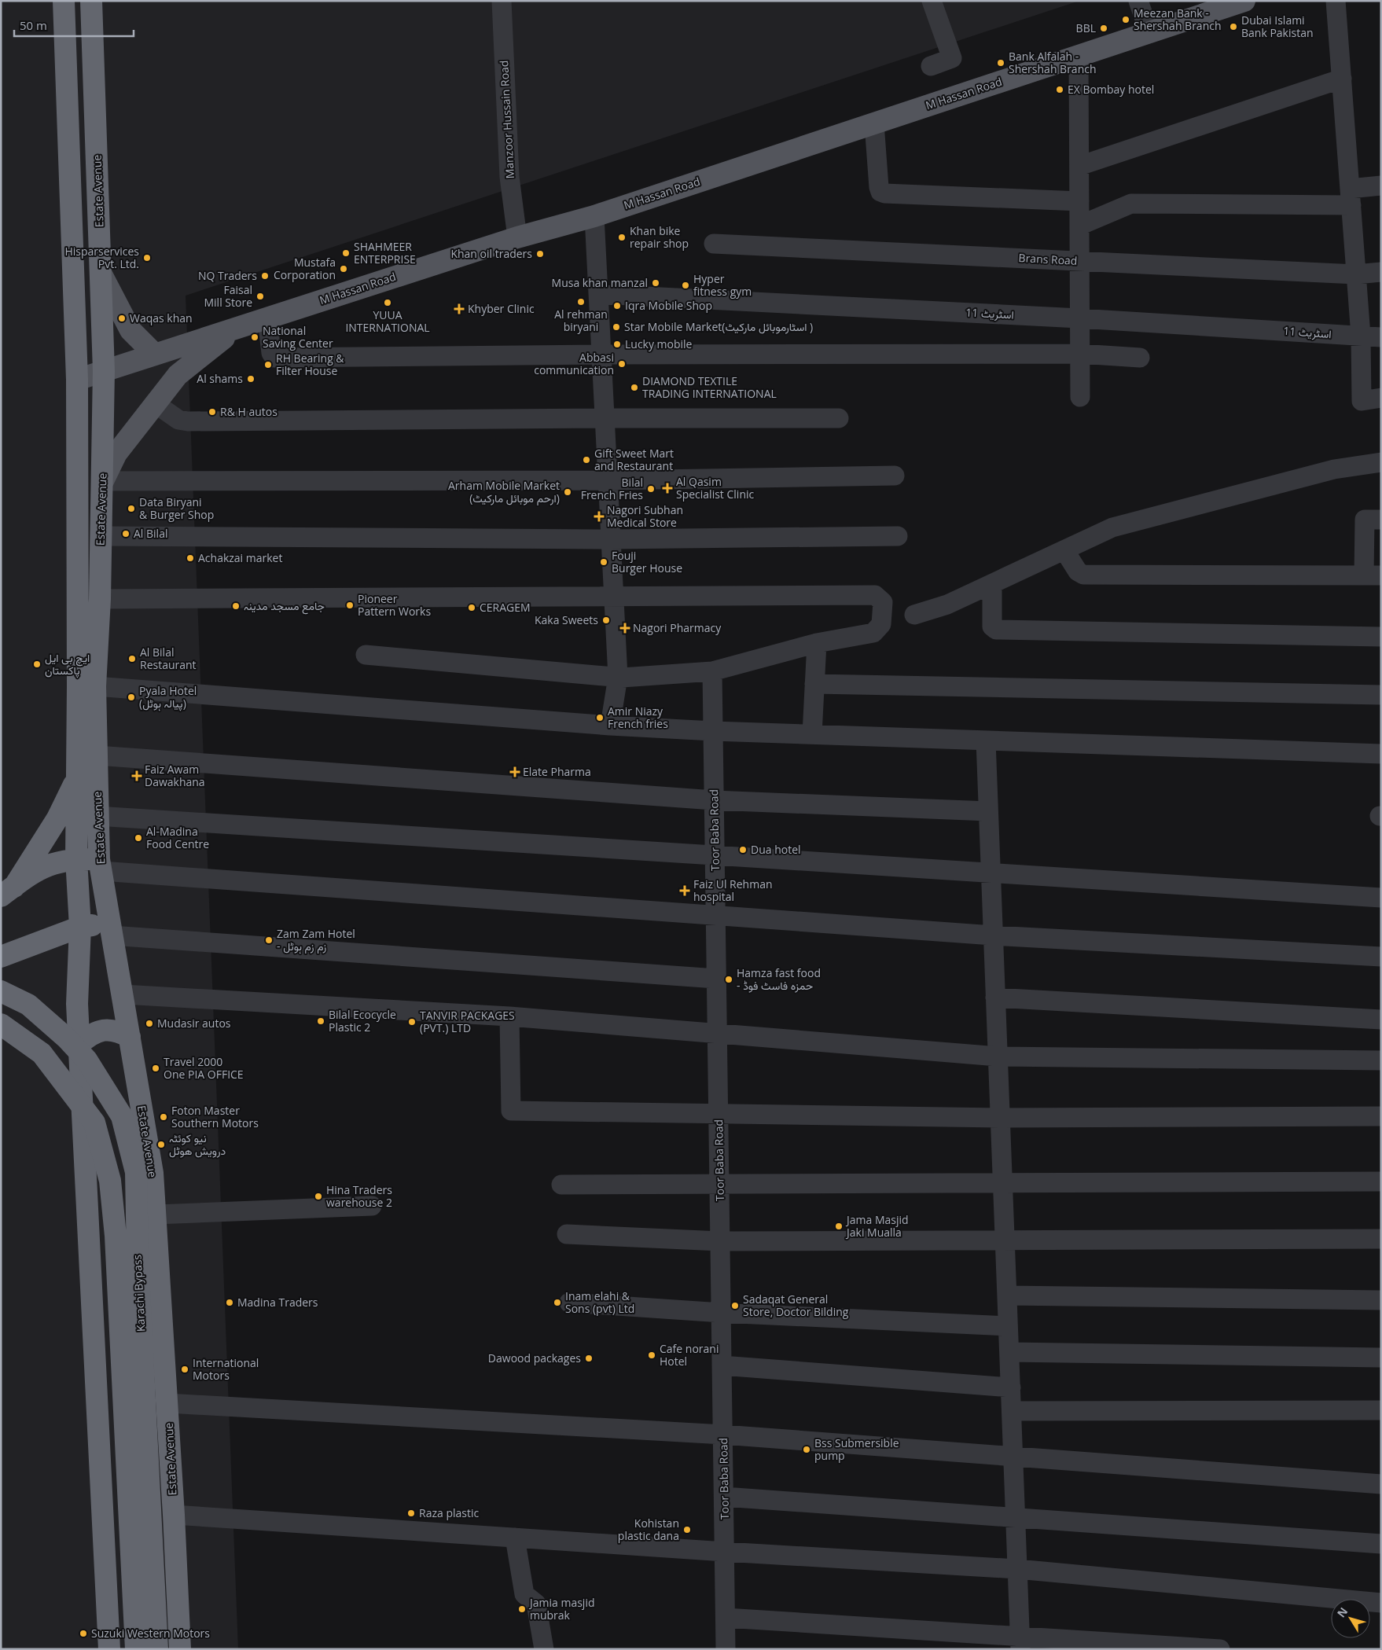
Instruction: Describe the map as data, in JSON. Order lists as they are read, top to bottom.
{
  "streets": {
    "highway": ["Estate Avenue", "Karachi Bypass"],
    "main road": ["M Hassan Road"],
    "street": [
      "Manzoor Hussain Road",
      "Brans Road",
      "اسٹریٹ 11",
      "Toor Baba Road"
    ]
  },
  "crossings": [
    ["M Hassan Road", "Manzoor Hussain Road"],
    ["M Hassan Road", "Estate Avenue"]
  ],
  "places": {
    "other": [
      "Meezan Bank - Shershah Branch",
      "Dubai Islami Bank Pakistan",
      "BBL",
      "Bank Alfalah - Shershah Branch",
      "EX Bombay hotel",
      "Khan bike repair shop",
      "SHAHMEER ENTERPRISE",
      "Khan oil traders",
      "Hisparservices Pvt. Ltd.",
      "Mustafa Corporation",
      "NQ Traders",
      "Musa khan manzal",
      "Hyper fitness gym",
      "Faisal Mill Store",
      "Al rehman biryani",
      "YUUA INTERNATIONAL",
      "Iqra Mobile Shop",
      "Waqas khan",
      "Star Mobile Market(اسٹارموبائل مارکیٹ )",
      "National Saving Center",
      "Lucky mobile",
      "Abbasi communication",
      "RH Bearing & Filter House",
      "Al shams",
      "DIAMOND TEXTILE TRADING INTERNATIONAL",
      "R& H autos",
      "Gift Sweet Mart and Restaurant",
      "Bilal French Fries",
      "Arham Mobile Market (ارحم موبائل مارکیٹ)",
      "Data Biryani & Burger Shop",
      "Al Bilal",
      "Achakzai market",
      "Fouji Burger House",
      "Pioneer Pattern Works",
      "جامع مسجد مدینہ",
      "CERAGEM",
      "Kaka Sweets",
      "Al Bilal Restaurant",
      "ایچ بی ایل پاکستان",
      "Pyala Hotel (پیالہ ہوٹل)",
      "Amir Niazy French fries",
      "Al-Madina Food Centre",
      "Dua hotel",
      "Zam Zam Hotel - زم زم ہوٹل",
      "Hamza fast food - حمزہ فاسٹ فوڈ",
      "Bilal Ecocycle Plastic 2",
      "TANVIR PACKAGES (PVT.) LTD",
      "Mudasir autos",
      "Travel 2000 One PIA OFFICE",
      "Foton Master Southern Motors",
      "نیو کوئٹہ درویش ھوٹل",
      "Hina Traders warehouse 2",
      "Jama Masjid Jaki Mualla",
      "Madina Traders",
      "Inam elahi & Sons (pvt) Ltd",
      "Sadaqat General Store, Doctor Bilding",
      "Cafe norani Hotel",
      "Dawood packages",
      "International Motors",
      "Bss Submersible pump",
      "Raza plastic",
      "Kohistan plastic dana",
      "Jamia masjid mubrak",
      "Suzuki Western Motors"
    ],
    "health": [
      "Khyber Clinic",
      "Al Qasim Specialist Clinic",
      "Nagori Subhan Medical Store",
      "Nagori Pharmacy",
      "Elate Pharma",
      "Faiz Awam Dawakhana",
      "Faiz Ul Rehman hospital"
    ]
  },
  "scale_bar": "50 m",
  "north": "top left"
}
